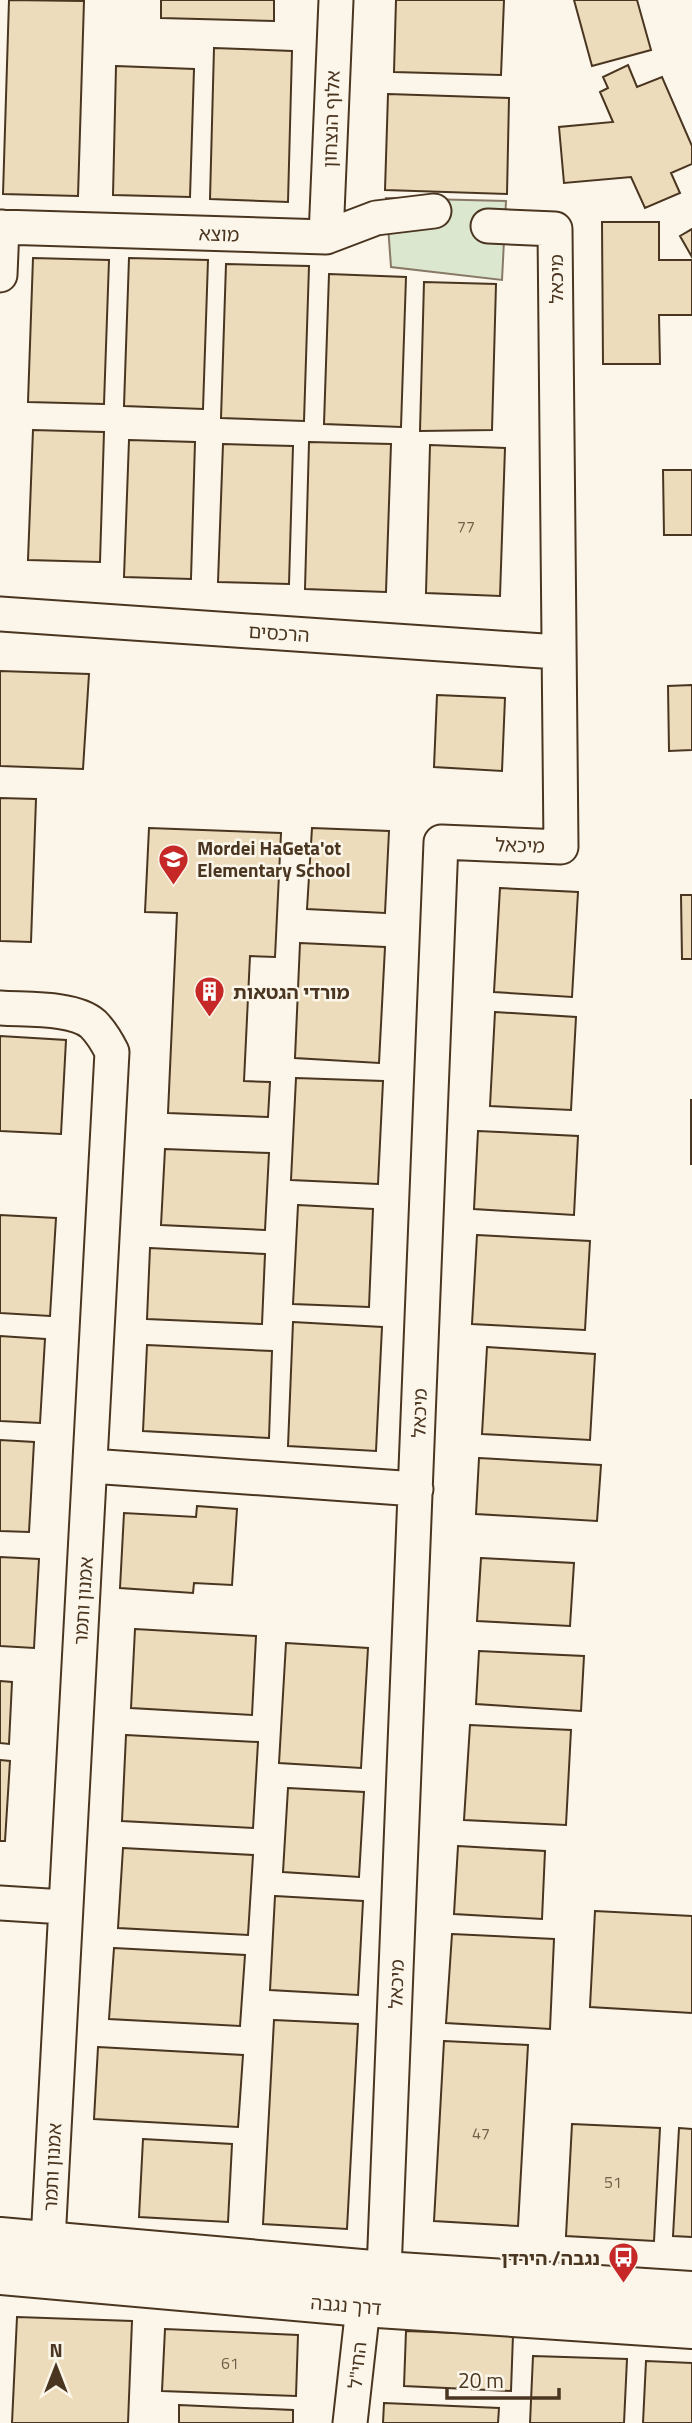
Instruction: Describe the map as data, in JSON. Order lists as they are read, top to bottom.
{
  "streets": {
    "street": [
      "אלוף הנצחון",
      "מוצא",
      "מיכאל",
      "הרכסים",
      "אמנון ותמר",
      "דרך נגבה",
      "החי\"ל"
    ]
  },
  "crossings": [
    ["אלוף הנצחון", "מוצא"],
    ["מיכאל", "הרכסים"],
    ["מיכאל", "דרך נגבה"],
    ["מיכאל", "החי\"ל"],
    ["אמנון ותמר", "דרך נגבה"],
    ["דרך נגבה", "החי\"ל"]
  ],
  "places": {
    "school or university": ["Mordei HaGeta'ot Elementary School"],
    "building": ["מורדי הגטאות"],
    "bus stop": ["נגבה/ הירדן"]
  },
  "house_numbers": [
    "77",
    "47",
    "51",
    "61"
  ],
  "scale_bar": "20 m",
  "north": "top"
}
